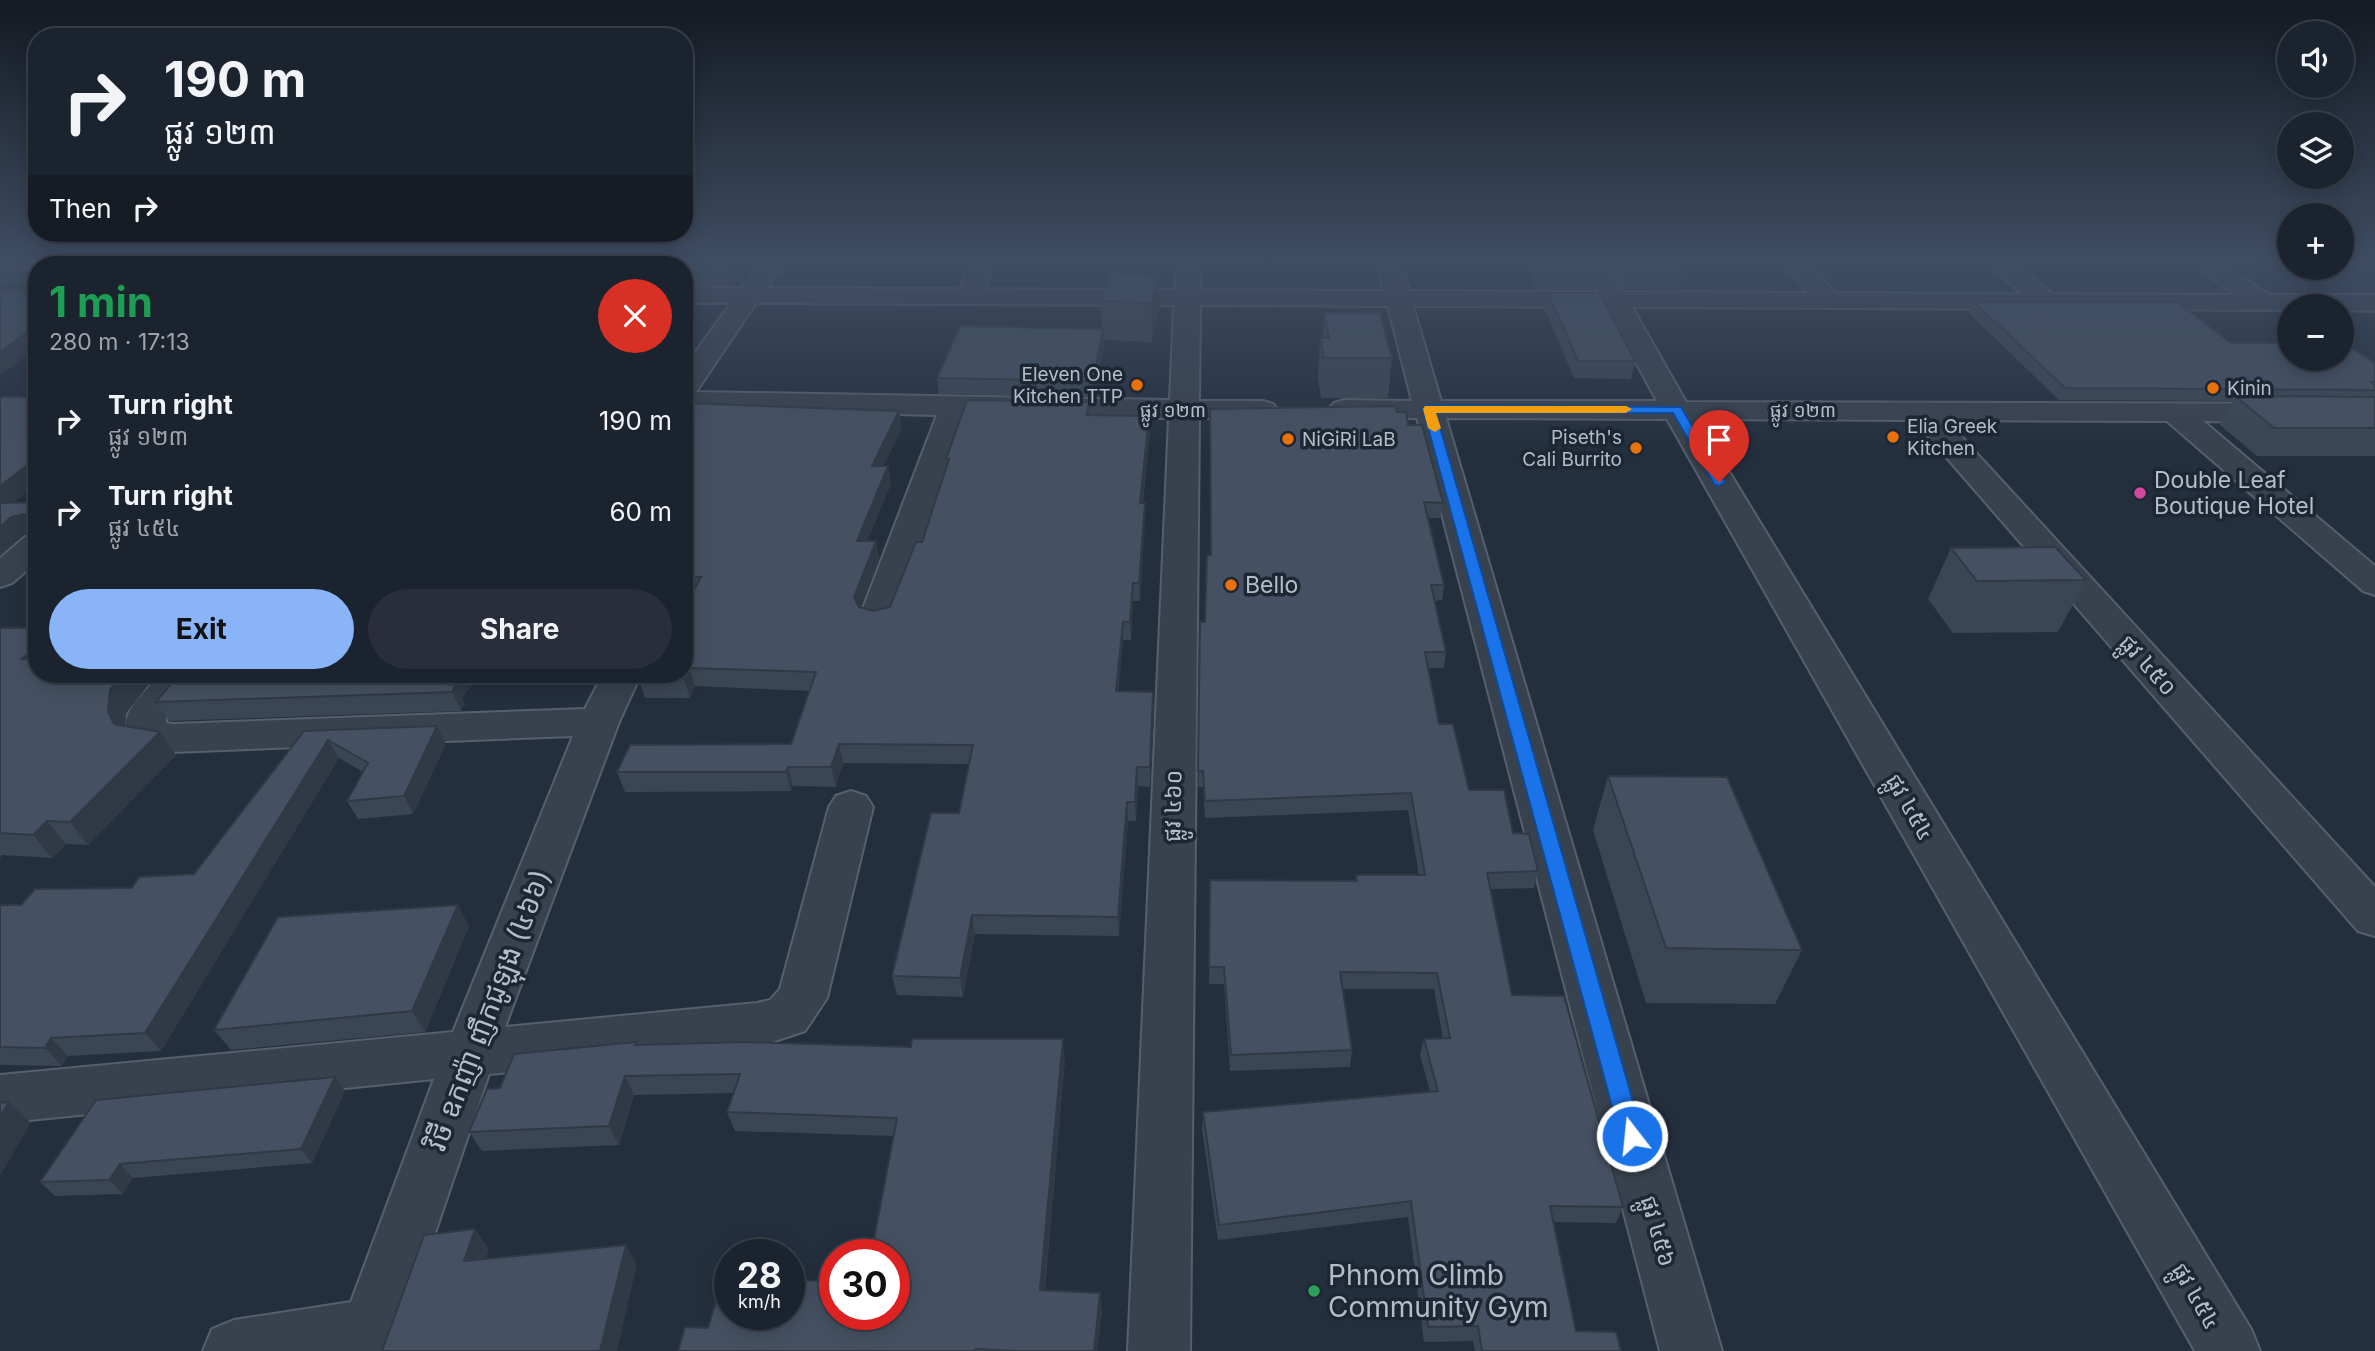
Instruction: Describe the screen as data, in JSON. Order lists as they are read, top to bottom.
{
  "streets": {
    "street": [
      "ផ្លូវ ១២៣",
      "ផ្លូវ ៤៥០",
      "ផ្លូវ ៤៦០",
      "ផ្លូវ ៤៥៤",
      "វិថី ឧកញ៉ា ញឹកជូឡុង (៤៦៦)",
      "ផ្លូវ ៤៥៦"
    ]
  },
  "crossings": [
    ["ផ្លូវ ១២៣", "ផ្លូវ ៤៥០"],
    ["ផ្លូវ ១២៣", "ផ្លូវ ៤៦០"],
    ["ផ្លូវ ១២៣", "ផ្លូវ ៤៥៤"],
    ["ផ្លូវ ១២៣", "ផ្លូវ ៤៥៦"]
  ],
  "places": [
    "Eleven One Kitchen TTP",
    "Kinin",
    "Elia Greek Kitchen",
    "NiGiRi LaB",
    "Piseth's Cali Burrito",
    "Double Leaf Boutique Hotel",
    "Bello",
    "Phnom Climb Community Gym"
  ],
  "page": {
    "map_buttons": ["+", "−"],
    "turn": ["190 m", "ផ្លូវ ១២៣"],
    "then": "Then",
    "heading": ["1 min", "280 m · 17:13"],
    "list": [
      {
        "name": "Turn right",
        "note": "ផ្លូវ ១២៣",
        "value": "190 m"
      },
      {
        "name": "Turn right",
        "note": "ផ្លូវ ៤៥៤",
        "value": "60 m"
      }
    ],
    "buttons": ["Exit", "Share"],
    "speed": "28 km/h",
    "limit": "30"
  }
}
